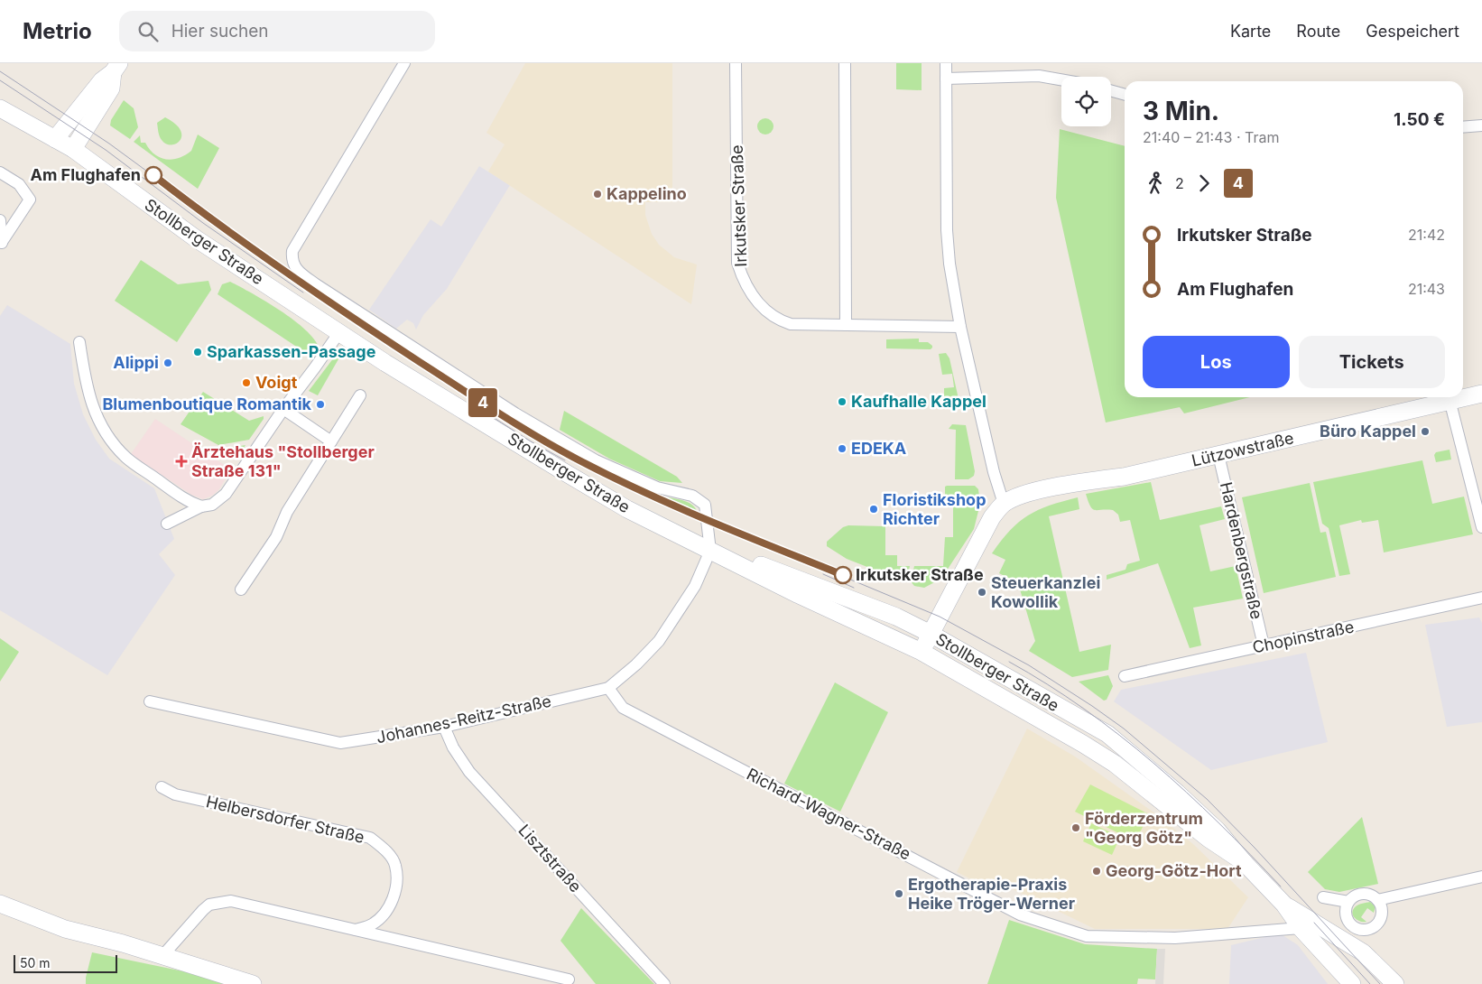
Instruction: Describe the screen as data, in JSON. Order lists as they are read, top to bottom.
{
  "streets": {
    "main road": ["Stollberger Straße", "Lützowstraße"],
    "street": [
      "Irkutsker Straße",
      "Hardenbergstraße",
      "Chopinstraße",
      "Johannes-Reitz-Straße",
      "Richard-Wagner-Straße",
      "Helbersdorfer Straße",
      "Lisztstraße"
    ]
  },
  "crossings": [
    ["Stollberger Straße", "Johannes-Reitz-Straße"],
    ["Stollberger Straße", "Richard-Wagner-Straße"],
    ["Lützowstraße", "Hardenbergstraße"],
    ["Hardenbergstraße", "Chopinstraße"],
    ["Johannes-Reitz-Straße", "Richard-Wagner-Straße"],
    ["Johannes-Reitz-Straße", "Lisztstraße"]
  ],
  "places": {
    "other": [
      "Am Flughafen",
      "Kappelino",
      "Sparkassen-Passage",
      "Alippi",
      "Voigt",
      "Kaufhalle Kappel",
      "Blumenboutique Romantik",
      "Büro Kappel",
      "EDEKA",
      "Floristikshop Richter",
      "Irkutsker Straße",
      "Steuerkanzlei Kowollik",
      "Förderzentrum \"Georg Götz\"",
      "Georg-Götz-Hort",
      "Ergotherapie-Praxis Heike Tröger-Werner"
    ],
    "health": ["Ärztehaus \"Stollberger Straße 131\""]
  },
  "lines": ["tram line 4"],
  "scale_bar": "50 m",
  "page": {
    "header": "Metrio",
    "search": "Hier suchen",
    "nav": ["Karte", "Route", "Gespeichert"],
    "on_map": "4",
    "heading": ["3 Min.", "21:40 – 21:43 · Tram", "1.50 €"],
    "legs": ["2", "4"],
    "list": [
      {
        "name": "Irkutsker Straße",
        "value": "21:42"
      },
      {
        "name": "Am Flughafen",
        "value": "21:43"
      }
    ],
    "buttons": ["Los", "Tickets"],
    "scale": "50 m"
  }
}
